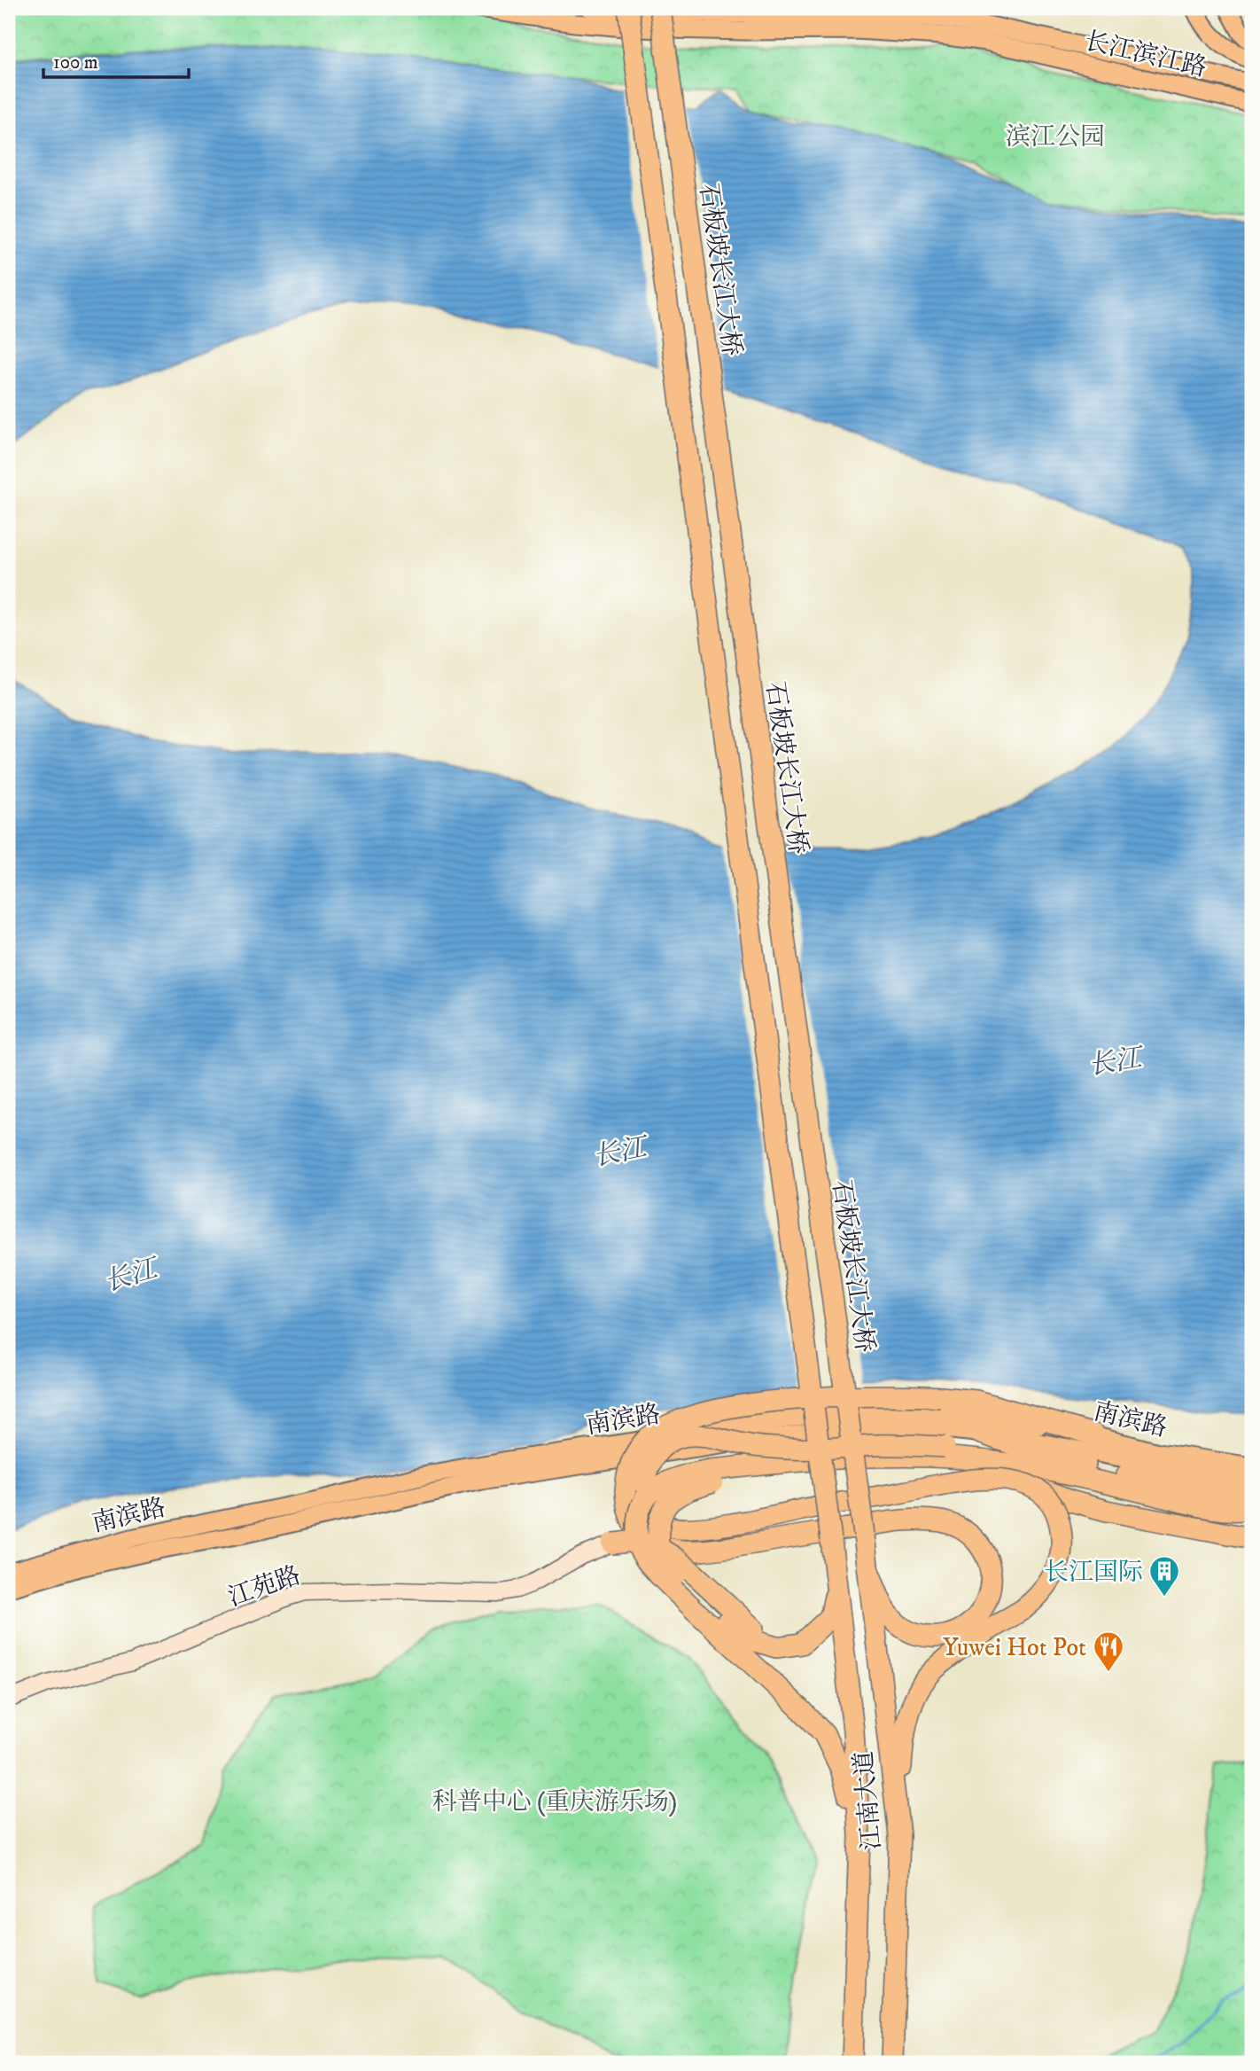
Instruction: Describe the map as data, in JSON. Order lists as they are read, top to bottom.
{
  "streets": {
    "highway": ["石板坡长江大桥", "江南大道"],
    "main road": ["长江滨江路", "南滨路"],
    "street": ["江苑路"]
  },
  "crossings": [
    ["石板坡长江大桥", "江南大道"]
  ],
  "water": ["长江"],
  "parks": ["滨江公园", "科普中心 (重庆游乐场)"],
  "places": {
    "building": ["长江国际"],
    "restaurant": ["Yuwei Hot Pot"]
  },
  "scale_bar": "100 m"
}
